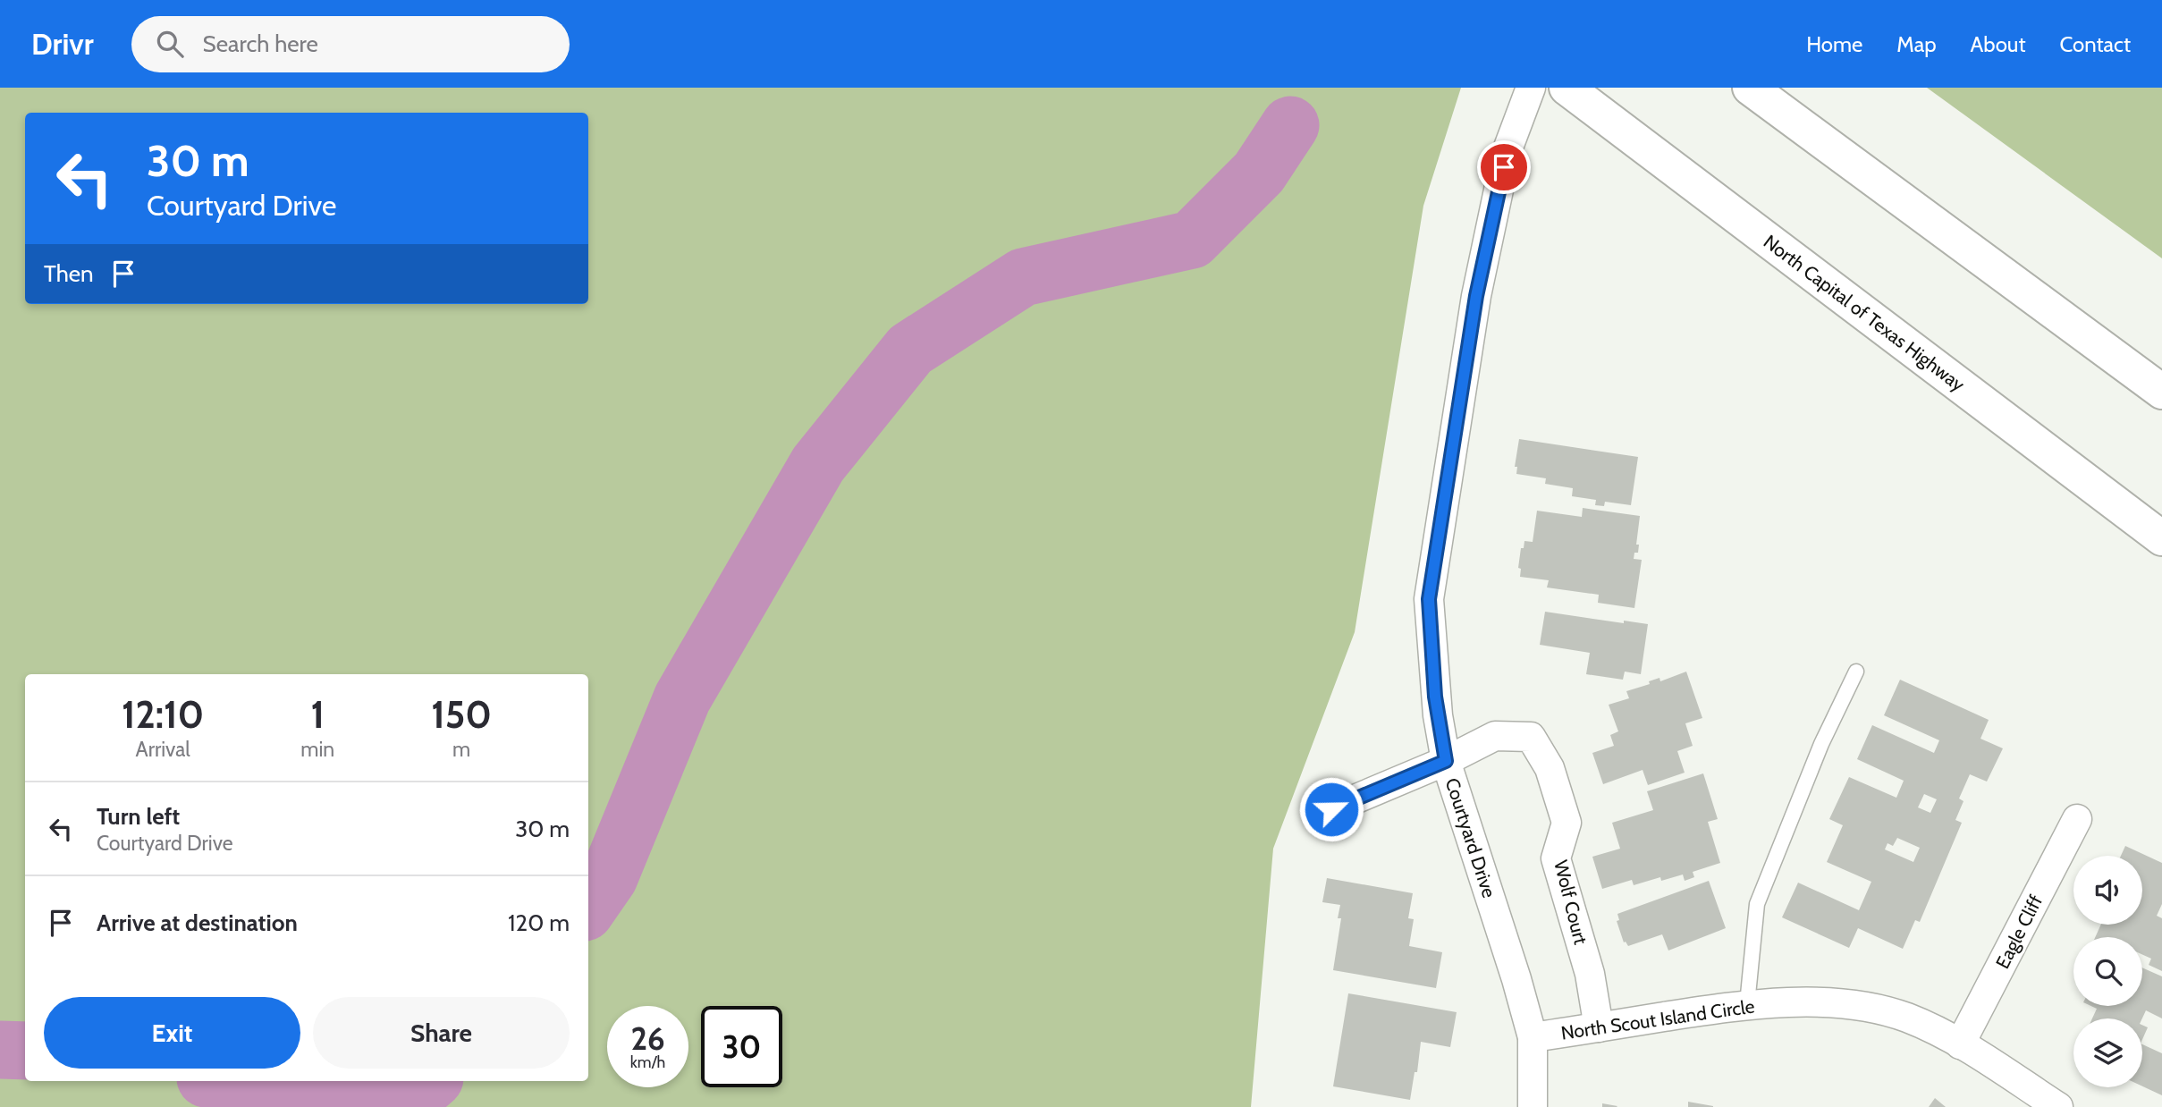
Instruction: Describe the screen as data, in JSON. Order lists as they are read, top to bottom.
{
  "streets": {
    "highway": ["North Capital of Texas Highway"],
    "street": [
      "Courtyard Drive",
      "Wolf Court",
      "Eagle Cliff",
      "North Scout Island Circle"
    ]
  },
  "crossings": [
    ["Courtyard Drive", "Wolf Court"],
    ["Courtyard Drive", "North Scout Island Circle"],
    ["Wolf Court", "North Scout Island Circle"],
    ["Eagle Cliff", "North Scout Island Circle"]
  ],
  "page": {
    "header": "Drivr",
    "search": "Search here",
    "nav": [
      "Home",
      "Map",
      "About",
      "Contact"
    ],
    "turn": ["30 m", "Courtyard Drive"],
    "then": "Then",
    "eta": [
      "12:10",
      "Arrival",
      "1",
      "min",
      "150",
      "m"
    ],
    "list": [
      {
        "name": "Turn left",
        "note": "Courtyard Drive",
        "value": "30 m"
      },
      {
        "name": "Arrive at destination",
        "value": "120 m"
      }
    ],
    "buttons": ["Exit", "Share"],
    "speed": "26 km/h",
    "limit": "30"
  }
}
